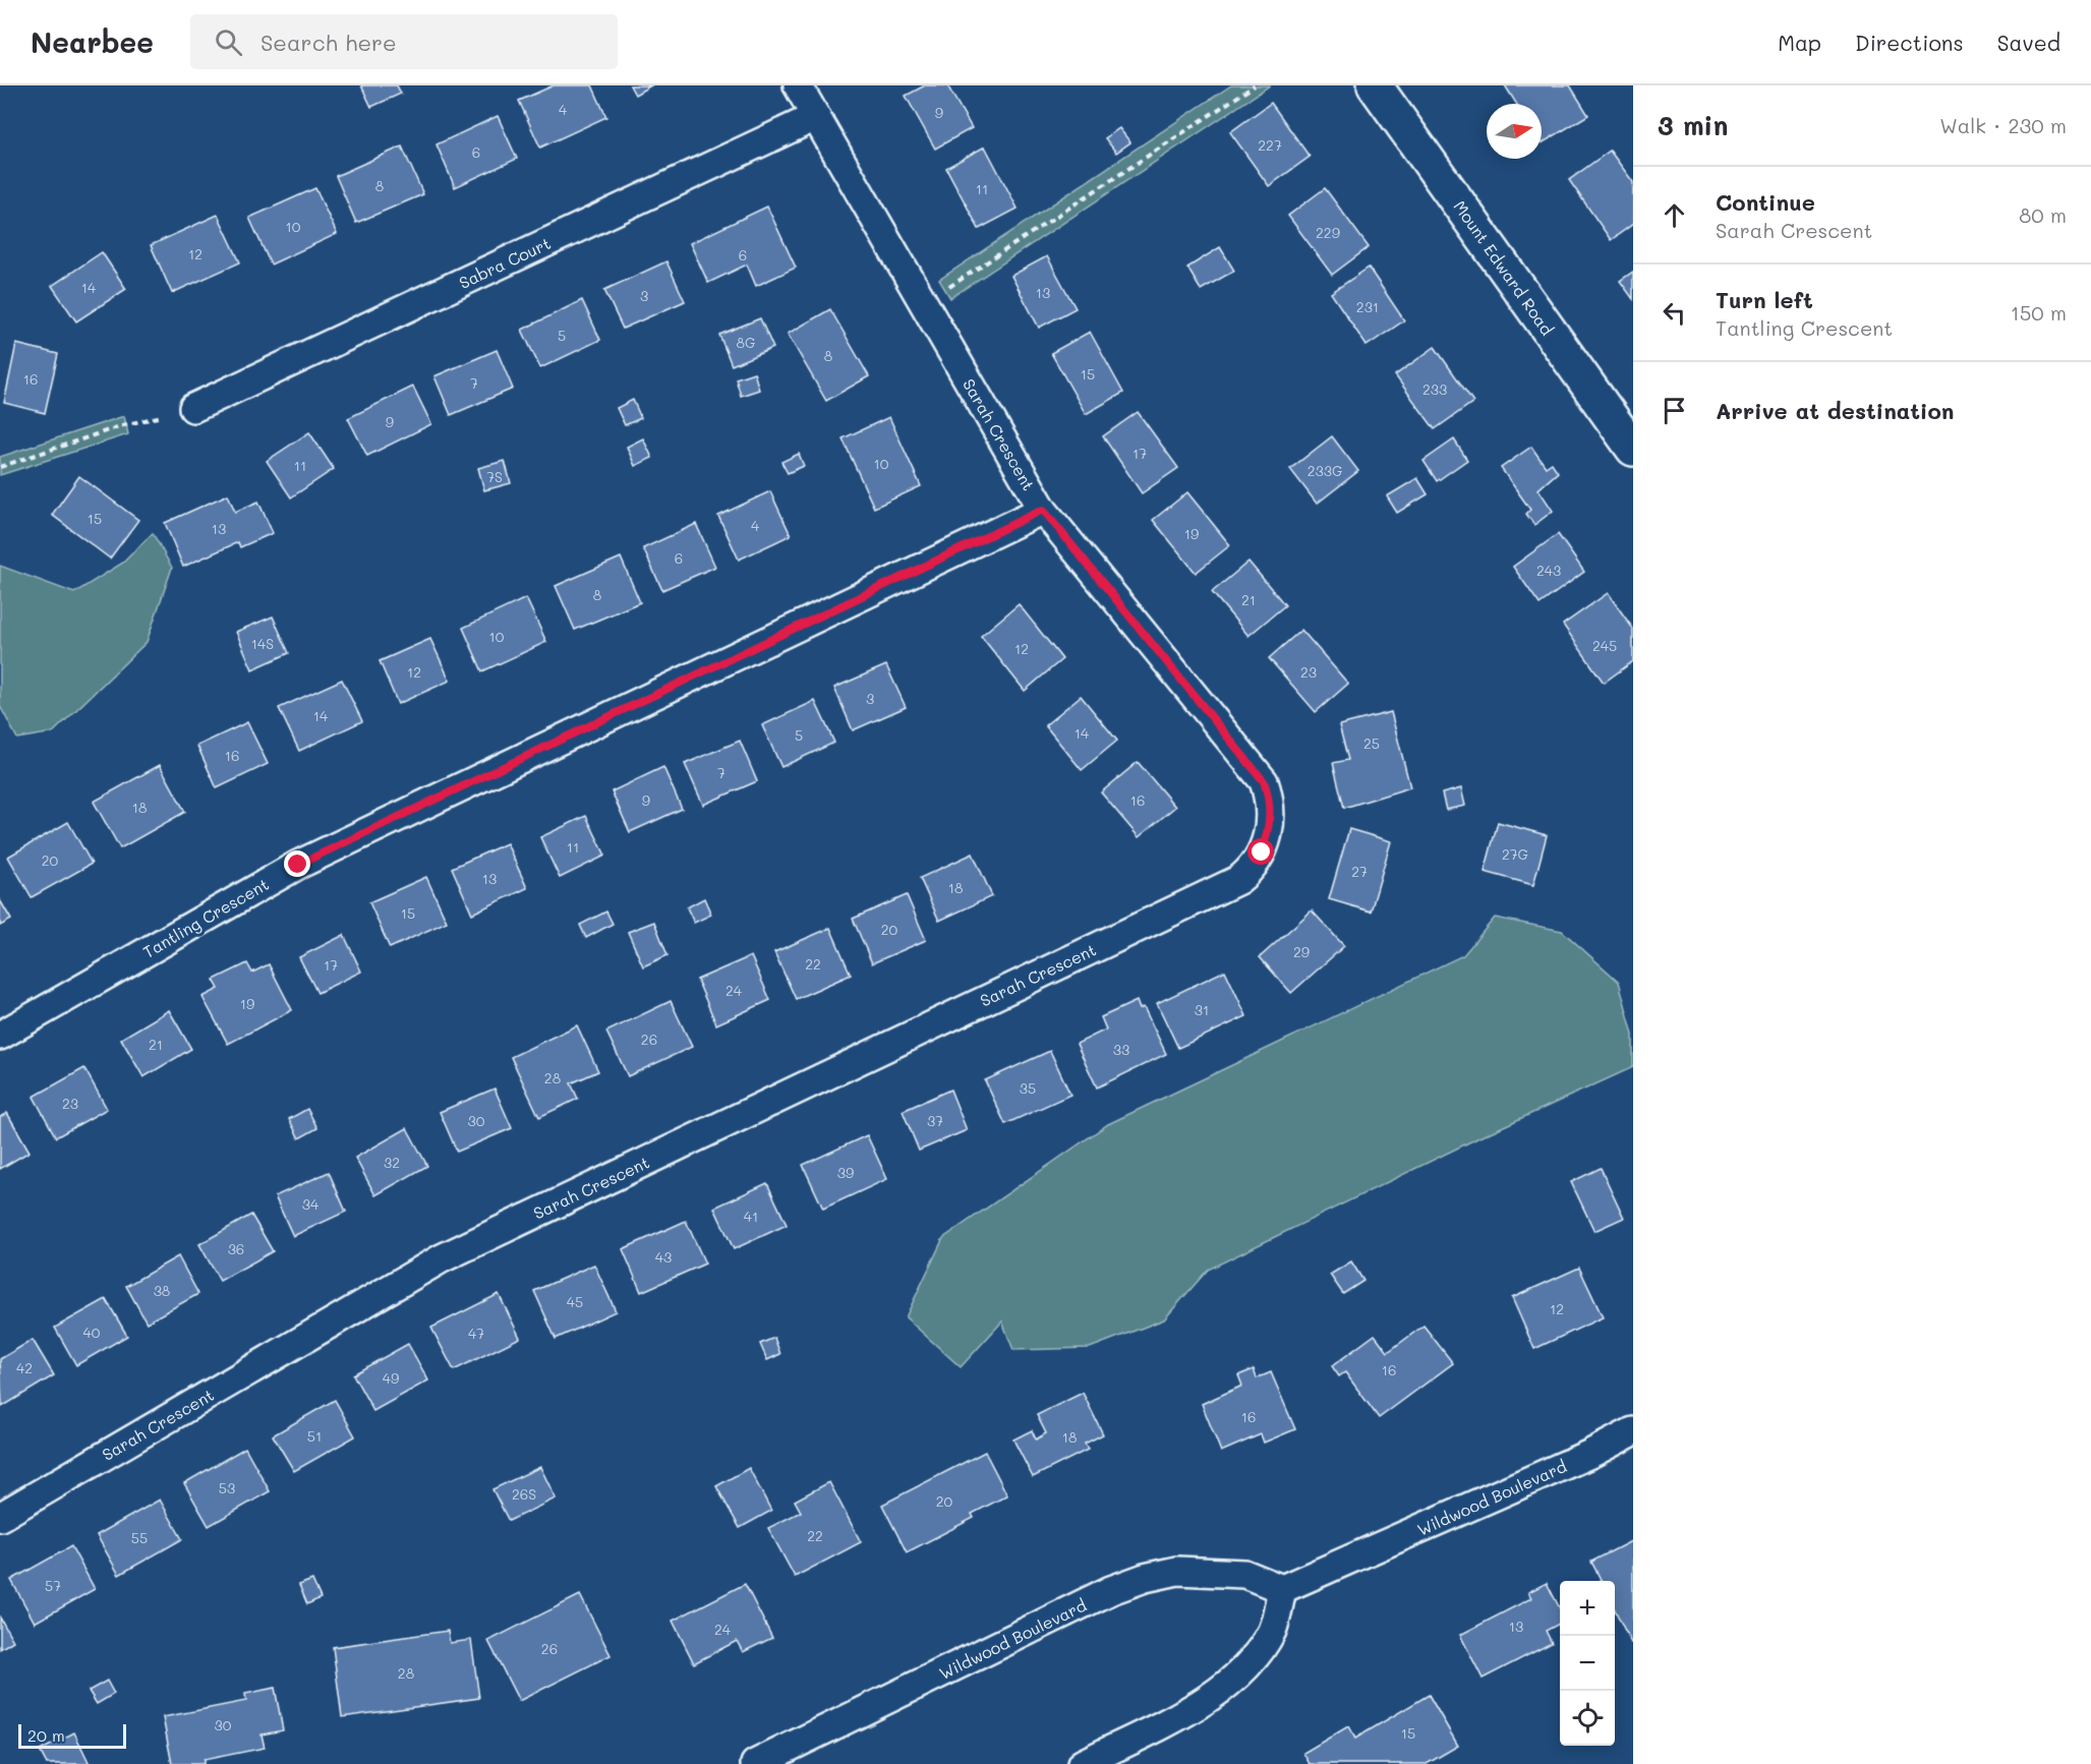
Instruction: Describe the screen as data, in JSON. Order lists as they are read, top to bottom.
{
  "streets": {
    "street": [
      "Sabra Court",
      "Mount Edward Road",
      "Sarah Crescent",
      "Tantling Crescent",
      "Wildwood Boulevard"
    ]
  },
  "crossings": [
    ["Sabra Court", "Sarah Crescent"],
    ["Sarah Crescent", "Tantling Crescent"]
  ],
  "house_numbers": [
    "4",
    "9",
    "227",
    "6",
    "8",
    "11",
    "10",
    "229",
    "12",
    "6",
    "14",
    "13",
    "3",
    "231",
    "5",
    "8G",
    "8",
    "15",
    "16",
    "7",
    "233",
    "9",
    "17",
    "10",
    "11",
    "233G",
    "7S",
    "15",
    "4",
    "13",
    "19",
    "6",
    "243",
    "8",
    "21",
    "10",
    "14S",
    "245",
    "12",
    "12",
    "23",
    "3",
    "14",
    "14",
    "5",
    "25",
    "16",
    "7",
    "9",
    "16",
    "18",
    "11",
    "27G",
    "20",
    "27",
    "13",
    "18",
    "15",
    "20",
    "29",
    "22",
    "17",
    "24",
    "19",
    "31",
    "26",
    "21",
    "33",
    "28",
    "35",
    "23",
    "30",
    "37",
    "32",
    "39",
    "34",
    "41",
    "36",
    "43",
    "38",
    "45",
    "12",
    "40",
    "47",
    "42",
    "16",
    "49",
    "16",
    "51",
    "18",
    "53",
    "26S",
    "20",
    "22",
    "55",
    "57",
    "13",
    "24",
    "26",
    "28",
    "30",
    "15"
  ],
  "scale_bar": "20 m",
  "north": "right",
  "page": {
    "header": "Nearbee",
    "search": "Search here",
    "nav": ["Map", "Directions", "Saved"],
    "heading": ["3 min", "Walk · 230 m"],
    "list": [
      ["Continue", "Sarah Crescent", "80 m"],
      ["Turn left", "Tantling Crescent", "150 m"],
      "Arrive at destination"
    ],
    "map_buttons": ["+", "−"],
    "scale": "20 m"
  }
}
